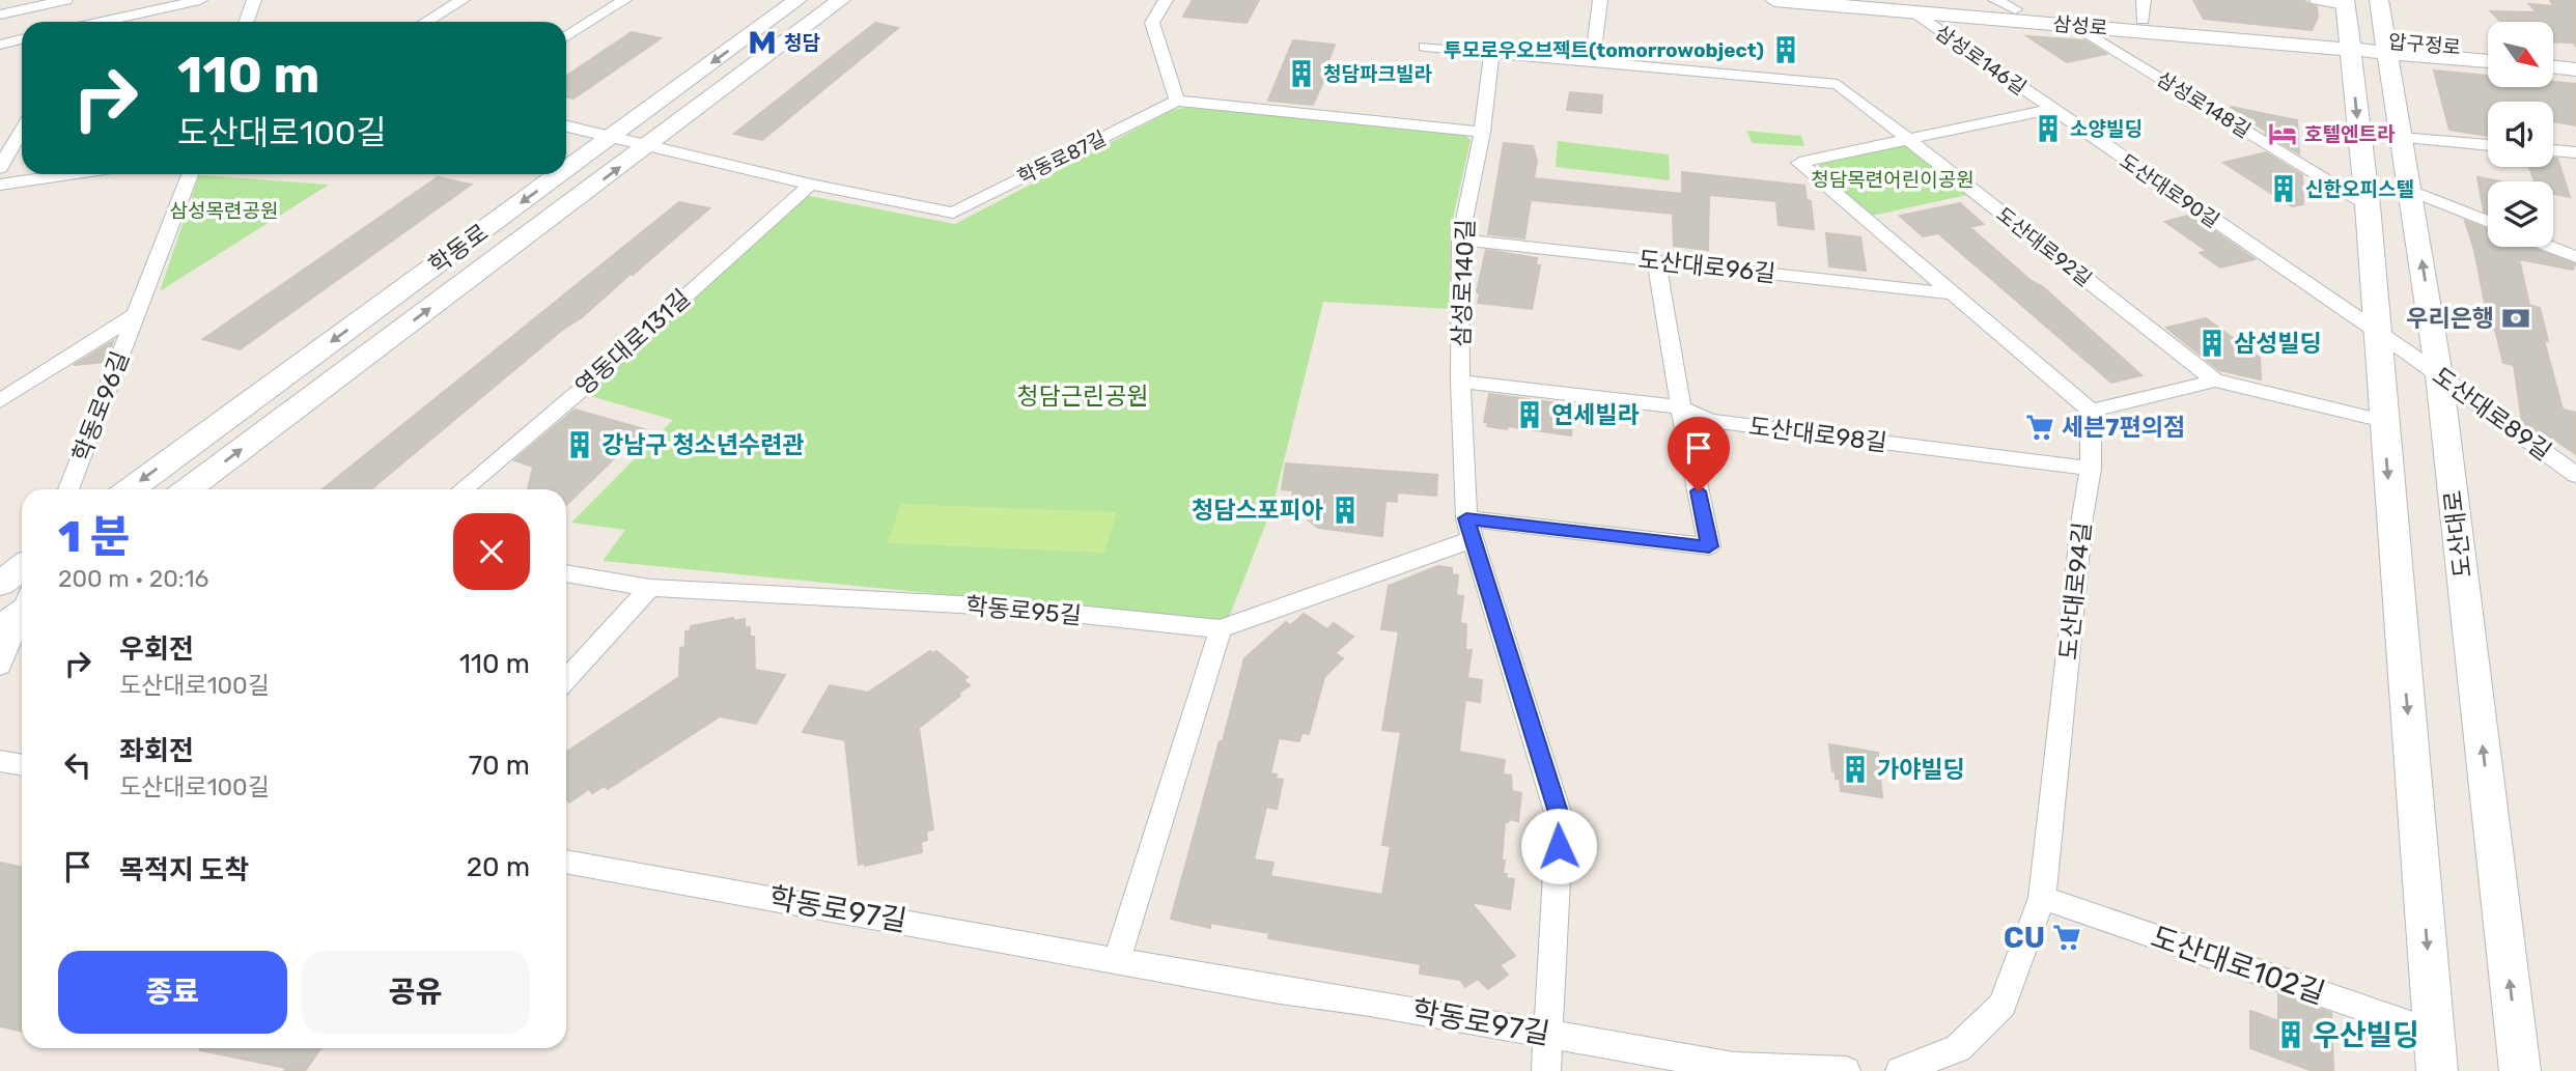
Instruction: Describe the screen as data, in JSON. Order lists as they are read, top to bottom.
{
  "streets": {
    "main road": [
      "삼성로",
      "압구정로",
      "학동로",
      "도산대로"
    ],
    "street": [
      "삼성로146길",
      "삼성로148길",
      "학동로87길",
      "도산대로90길",
      "도산대로92길",
      "도산대로96길",
      "삼성로140길",
      "영동대로131길",
      "학동로96길",
      "도산대로89길",
      "도산대로98길",
      "도산대로94길",
      "학동로95길",
      "학동로97길",
      "도산대로102길"
    ]
  },
  "crossings": [
    ["삼성로", "압구정로"],
    ["삼성로", "삼성로146길"],
    ["삼성로", "삼성로148길"],
    ["압구정로", "도산대로"],
    ["삼성로146길", "도산대로90길"],
    ["학동로87길", "학동로"],
    ["학동로87길", "영동대로131길"],
    ["도산대로90길", "도산대로89길"],
    ["도산대로92길", "삼성로140길"],
    ["도산대로96길", "삼성로140길"],
    ["삼성로140길", "도산대로98길"],
    ["삼성로140길", "학동로95길"],
    ["삼성로140길", "학동로97길"],
    ["도산대로89길", "도산대로"],
    ["도산대로98길", "도산대로94길"],
    ["도산대로94길", "도산대로102길"]
  ],
  "parks": ["청담목련어린이공원", "삼성목련공원", "청담근린공원"],
  "places": {
    "metro station": ["청담"],
    "building": [
      "투모로우오브젝트(tomorrowobject)",
      "청담파크빌라",
      "소양빌딩",
      "신한오피스텔",
      "삼성빌딩",
      "연세빌라",
      "강남구 청소년수련관",
      "청담스포피아",
      "가야빌딩",
      "우산빌딩"
    ],
    "hotel": ["호텔엔트라"],
    "bank": ["우리은행"],
    "supermarket": ["세븐7편의점", "CU"]
  },
  "north": "bottom right",
  "page": {
    "turn": ["110 m", "도산대로100길"],
    "heading": ["1 분", "200 m · 20:16"],
    "list": [
      {
        "name": "우회전",
        "note": "도산대로100길",
        "value": "110 m"
      },
      {
        "name": "좌회전",
        "note": "도산대로100길",
        "value": "70 m"
      },
      {
        "name": "목적지 도착",
        "value": "20 m"
      }
    ],
    "buttons": ["종료", "공유"]
  }
}
